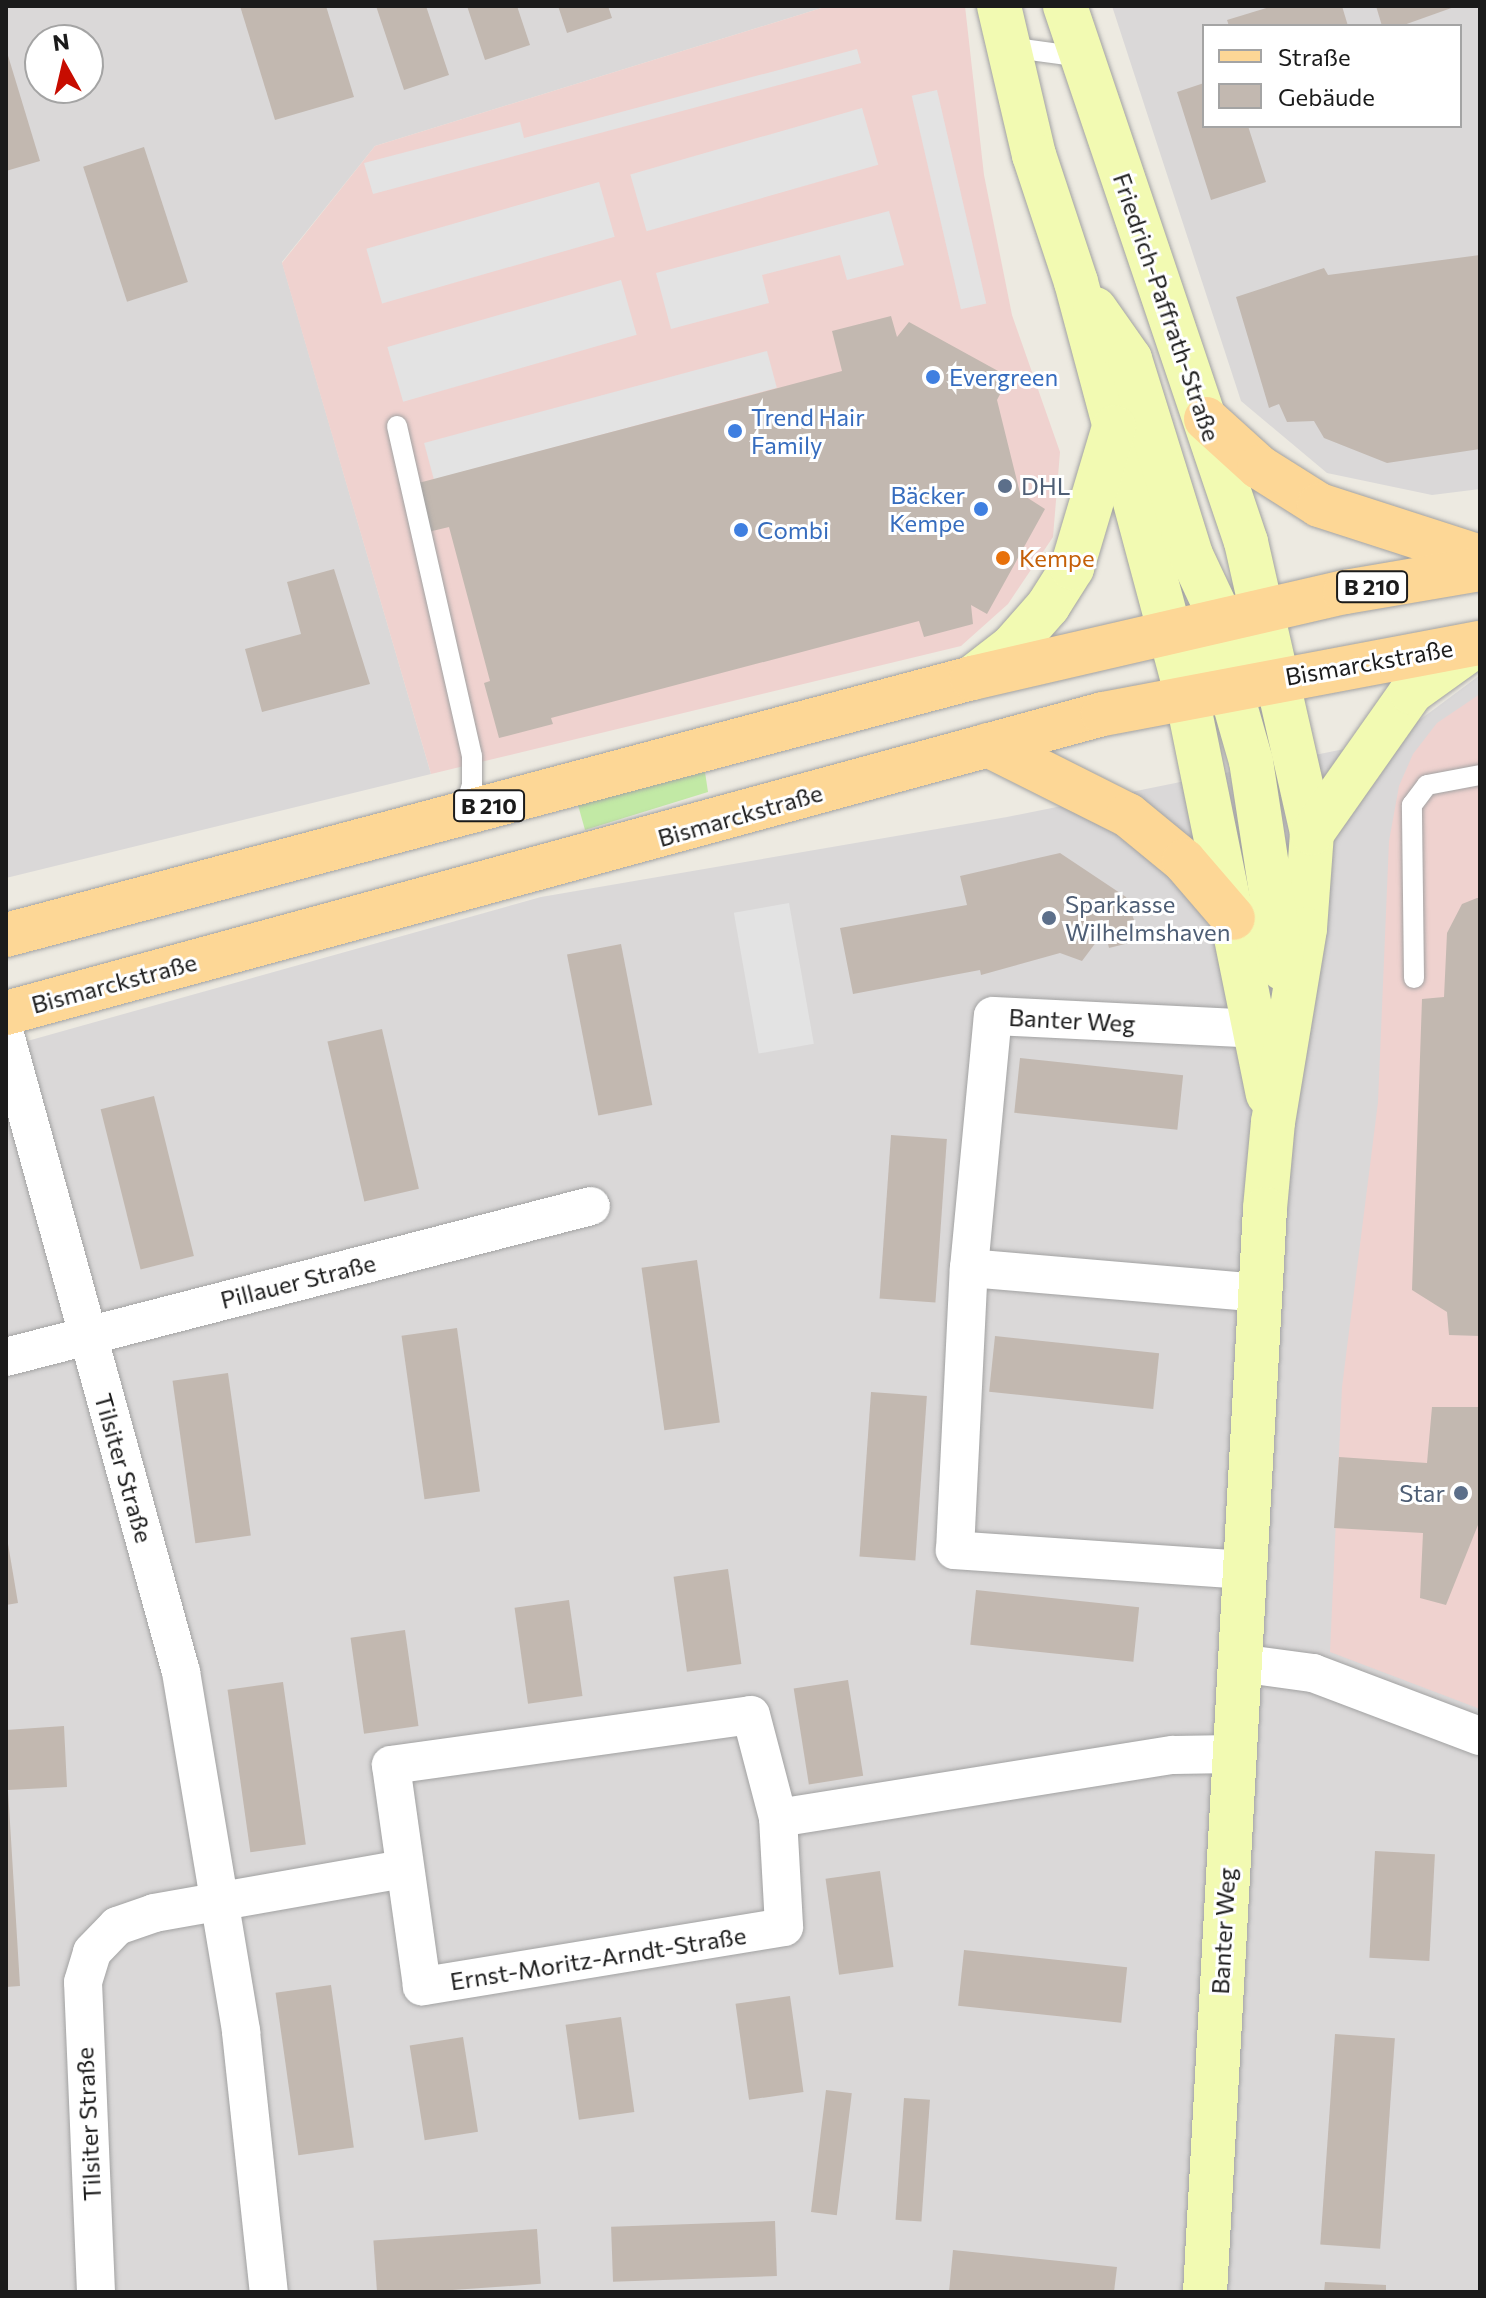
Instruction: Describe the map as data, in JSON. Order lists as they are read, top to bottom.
{
  "streets": {
    "main road": [
      "Friedrich-Paffrath-Straße",
      "B 210",
      "Bismarckstraße",
      "Banter Weg"
    ],
    "street": ["Pillauer Straße", "Tilsiter Straße", "Ernst-Moritz-Arndt-Straße"]
  },
  "crossings": [
    ["Friedrich-Paffrath-Straße", "B 210"],
    ["Friedrich-Paffrath-Straße", "Banter Weg"],
    ["B 210", "Banter Weg"],
    ["Bismarckstraße", "Banter Weg"],
    ["Pillauer Straße", "Tilsiter Straße"]
  ],
  "places": [
    "Evergreen",
    "Trend Hair Family",
    "DHL",
    "Bäcker Kempe",
    "Combi",
    "Kempe",
    "Sparkasse Wilhelmshaven",
    "Star"
  ],
  "legend": ["Straße", "Gebäude"],
  "north": "top"
}
